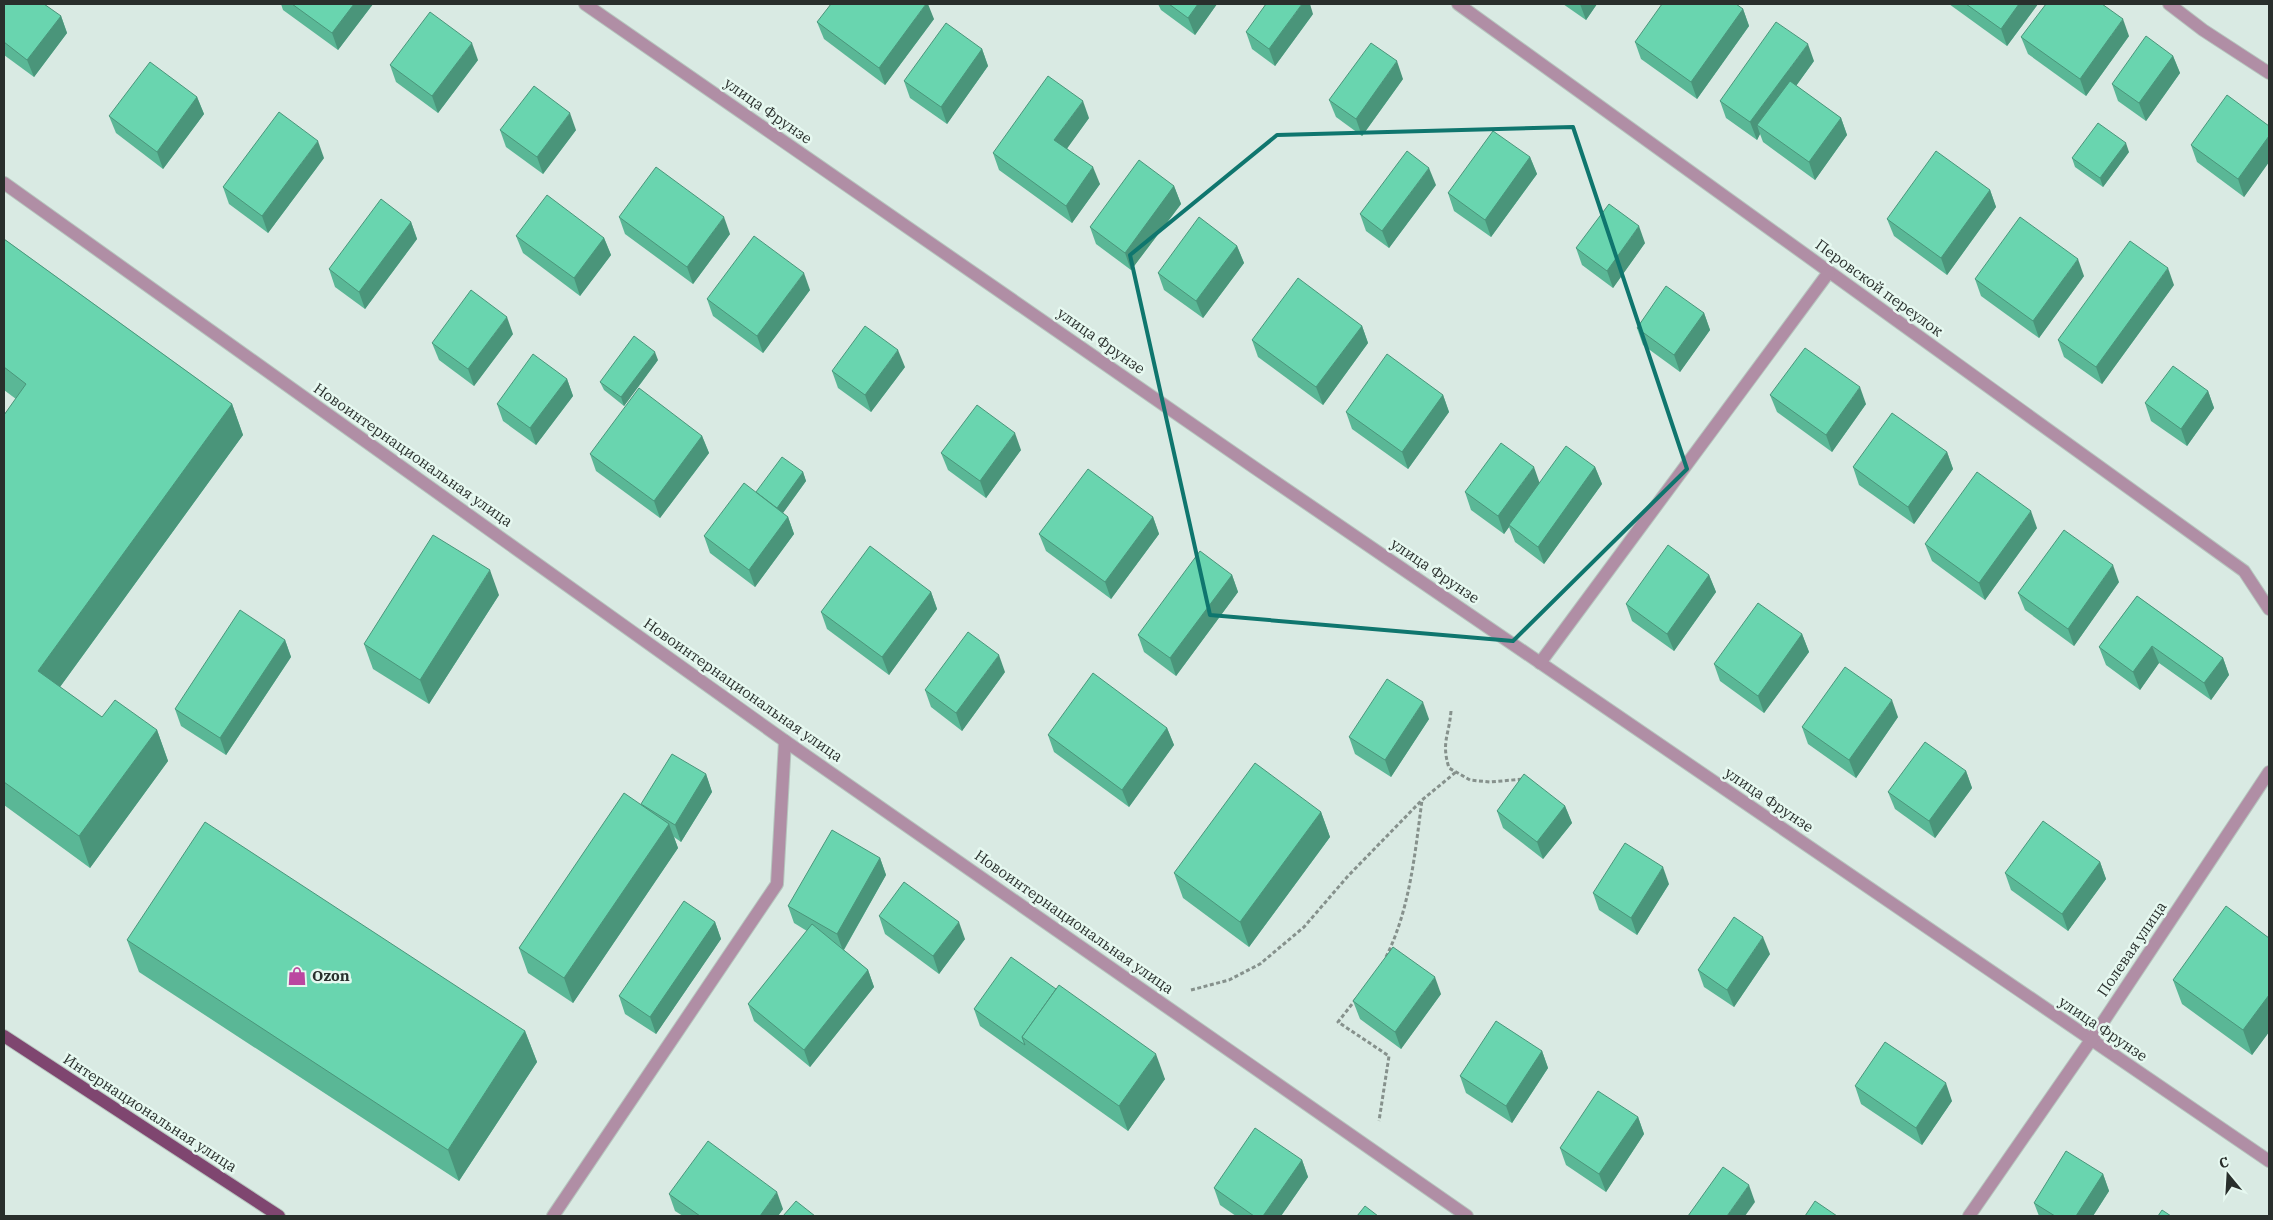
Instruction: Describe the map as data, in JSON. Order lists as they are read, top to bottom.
{
  "streets": {
    "main road": ["Интернациональная улица"],
    "street": [
      "улица Фрунзе",
      "Перовской переулок",
      "Новоинтернациональная улица",
      "Полевая улица"
    ]
  },
  "crossings": [
    ["улица Фрунзе", "Полевая улица"]
  ],
  "places": {
    "shop": ["Ozon"]
  },
  "north": "top"
}
